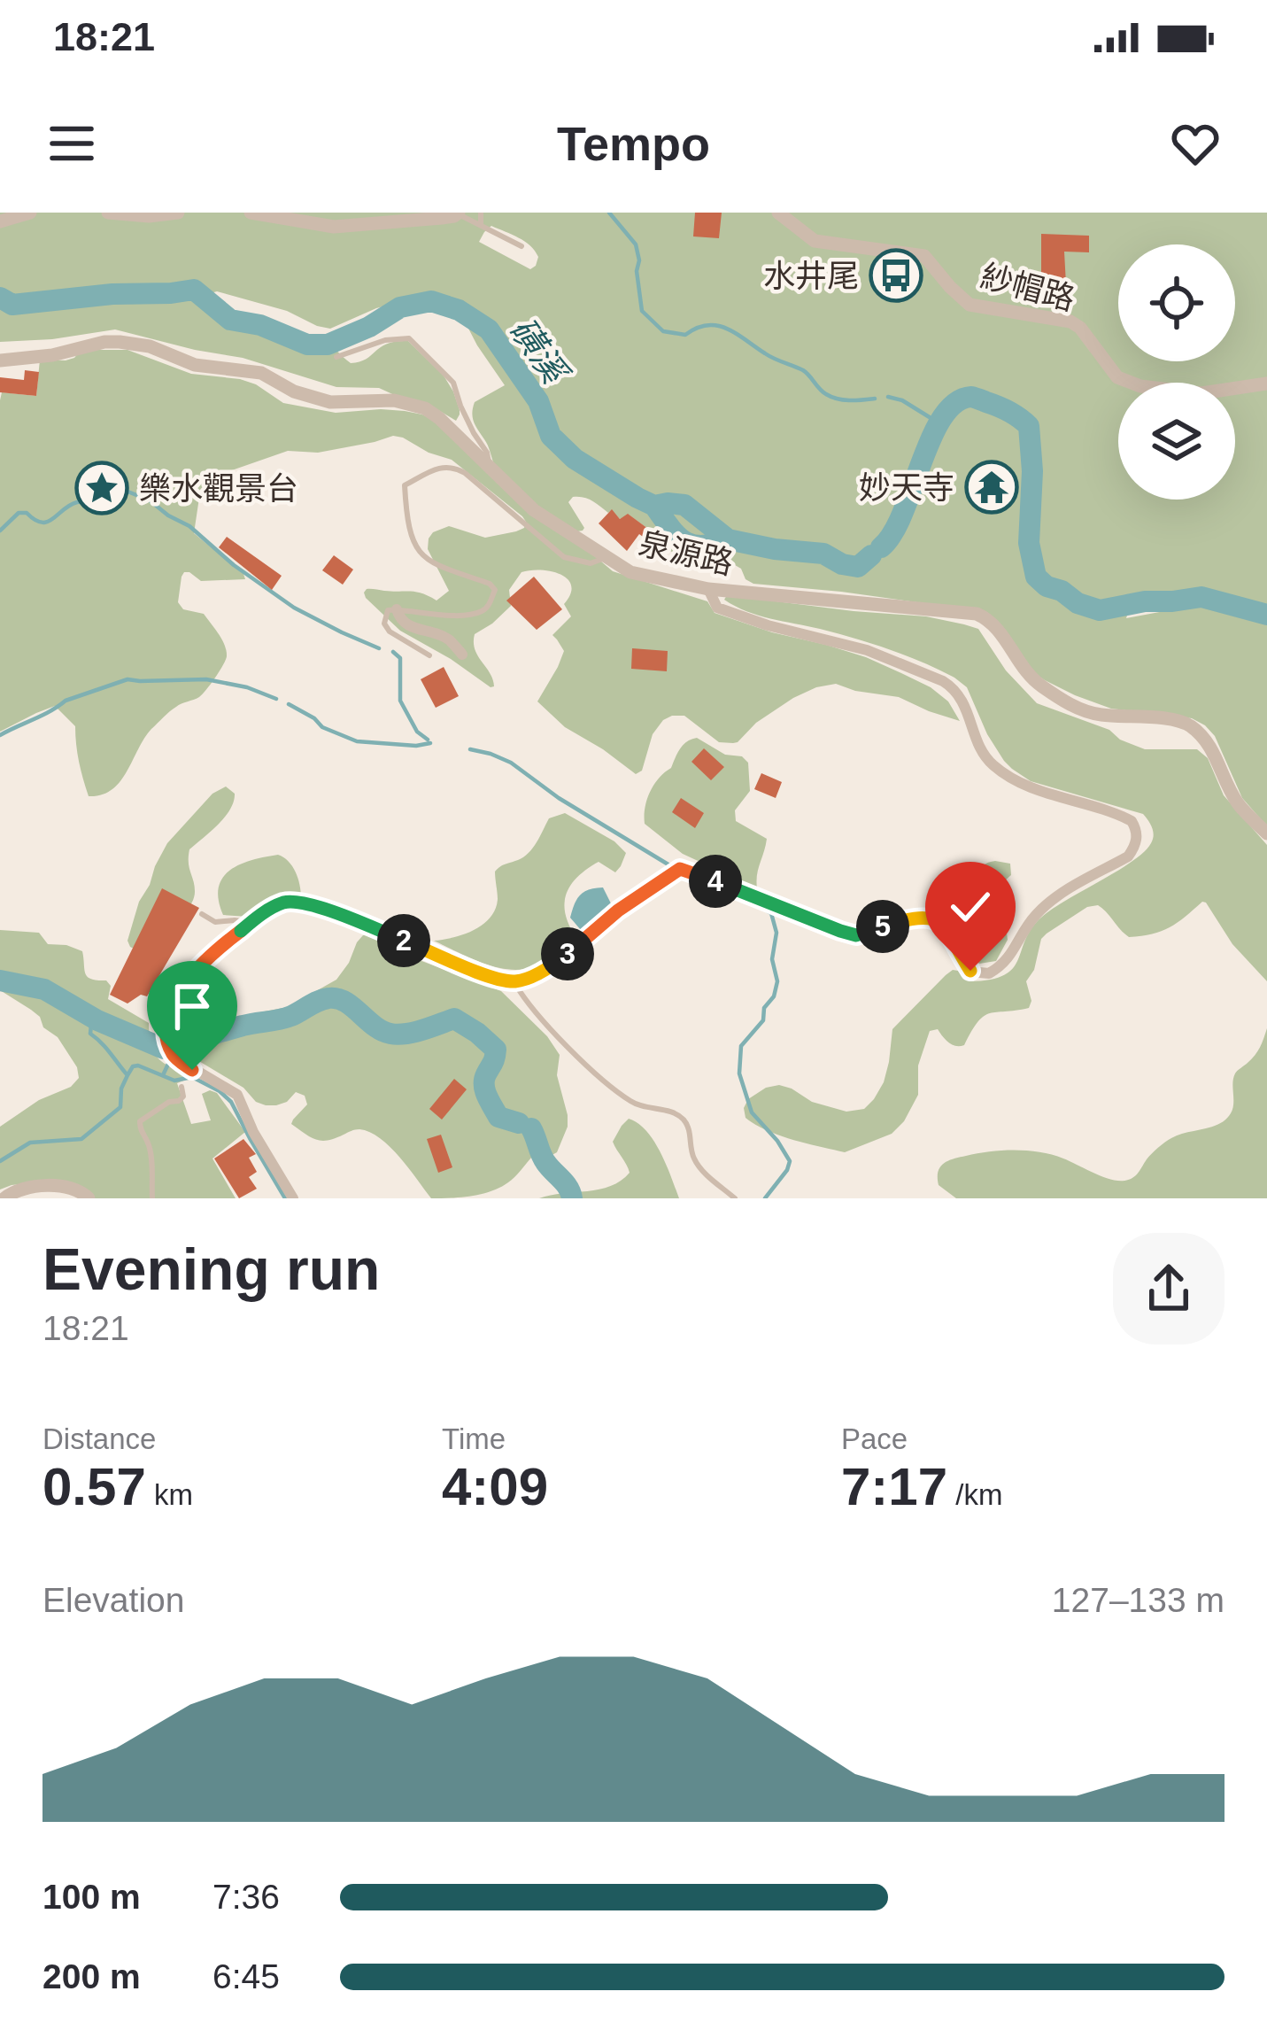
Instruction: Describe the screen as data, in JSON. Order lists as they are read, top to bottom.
{
  "streets": {
    "street": ["紗帽路", "泉源路"]
  },
  "water": ["磺溪"],
  "places": {
    "bus stop": ["水井尾"],
    "temple": ["妙天寺"],
    "place": ["樂水觀景台"]
  },
  "page": {
    "status": "18:21",
    "header": "Tempo",
    "pins": [
      "4",
      "5",
      "2",
      "3"
    ],
    "heading": ["Evening run", "18:21"],
    "stats": [
      ["Distance", "0.57 km"],
      ["Time", "4:09"],
      ["Pace", "7:17 /km"]
    ],
    "chart": ["Elevation", "127–133 m"],
    "list": [
      {
        "name": "100 m",
        "note": "7:36"
      },
      {
        "name": "200 m",
        "note": "6:45"
      }
    ]
  }
}
